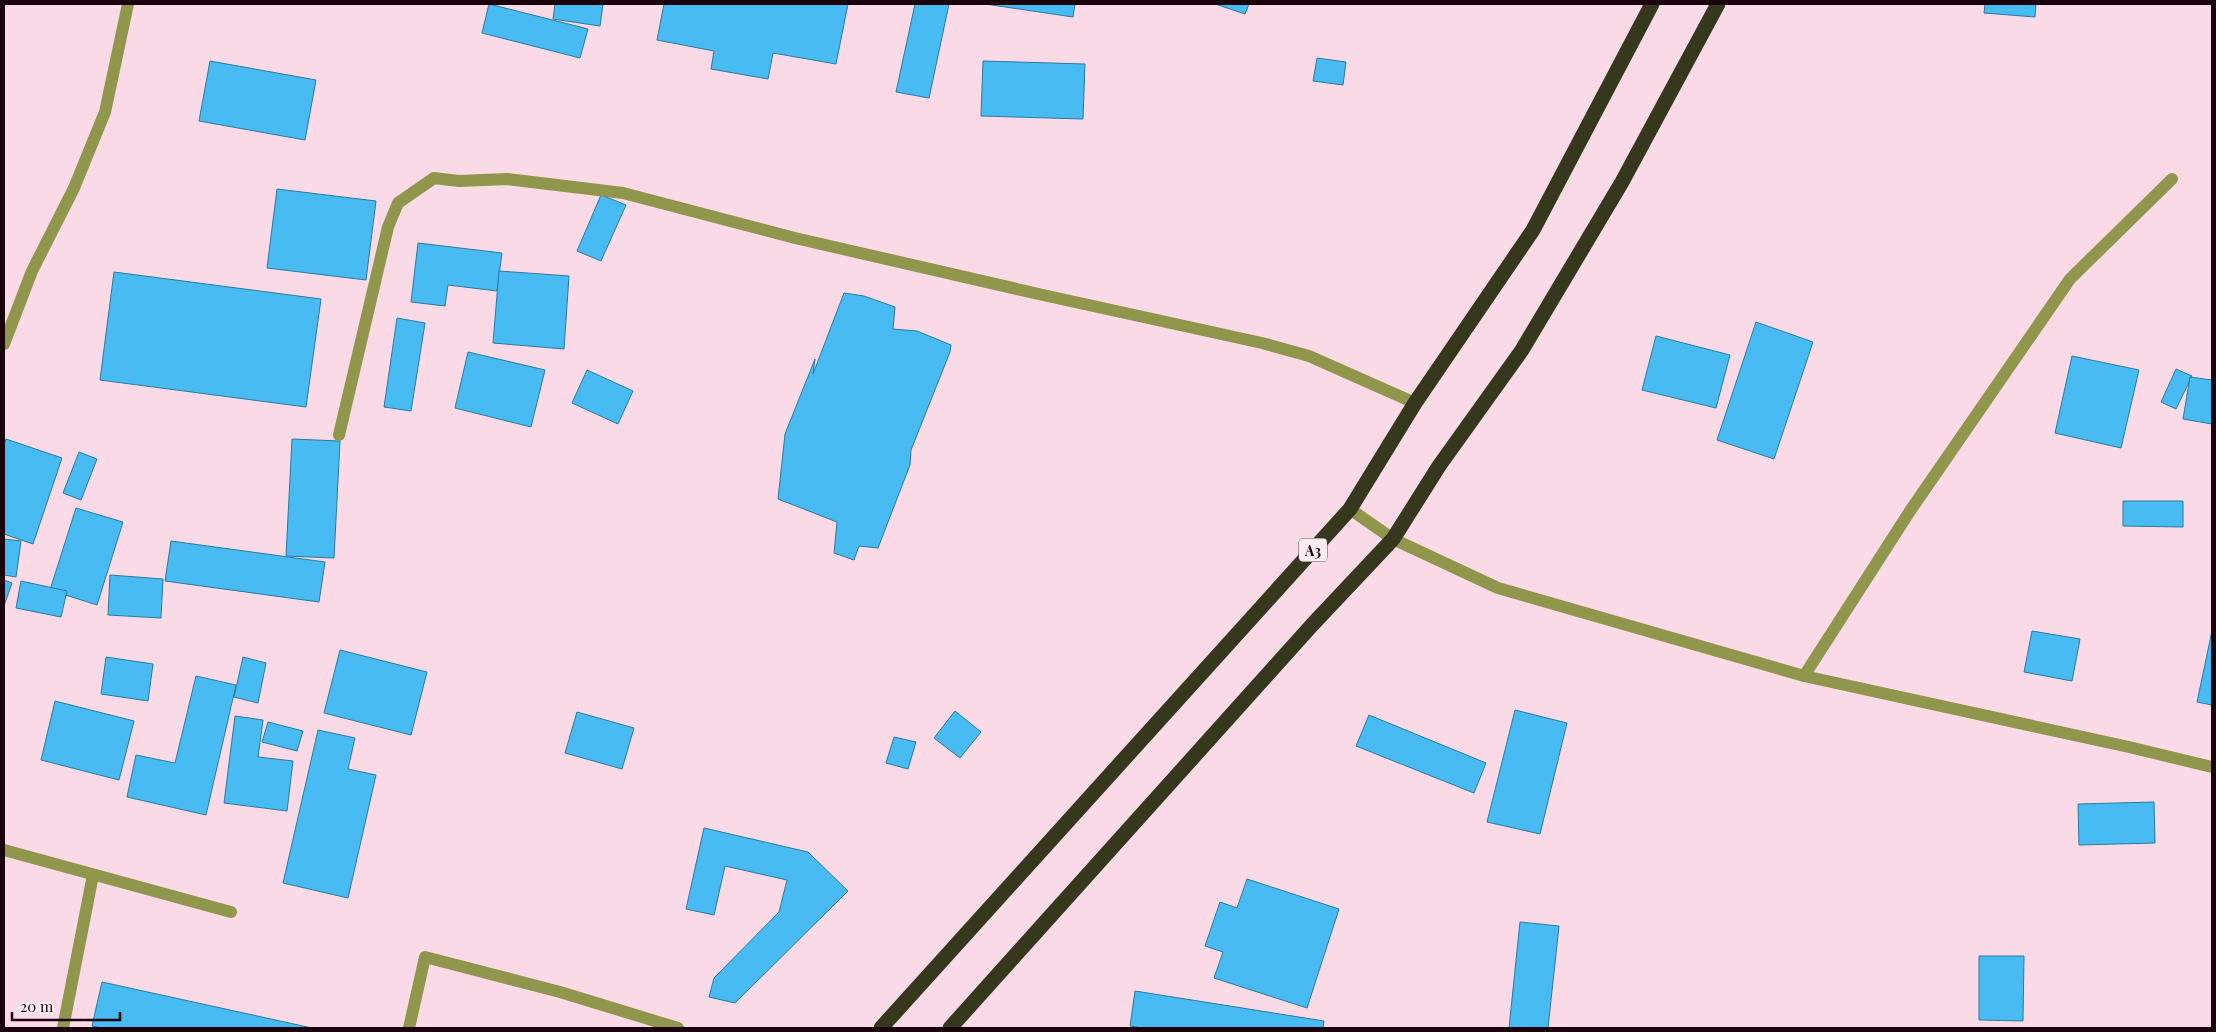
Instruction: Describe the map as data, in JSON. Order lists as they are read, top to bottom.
{
  "streets": {
    "highway": ["A3"]
  },
  "scale_bar": "20 m"
}
